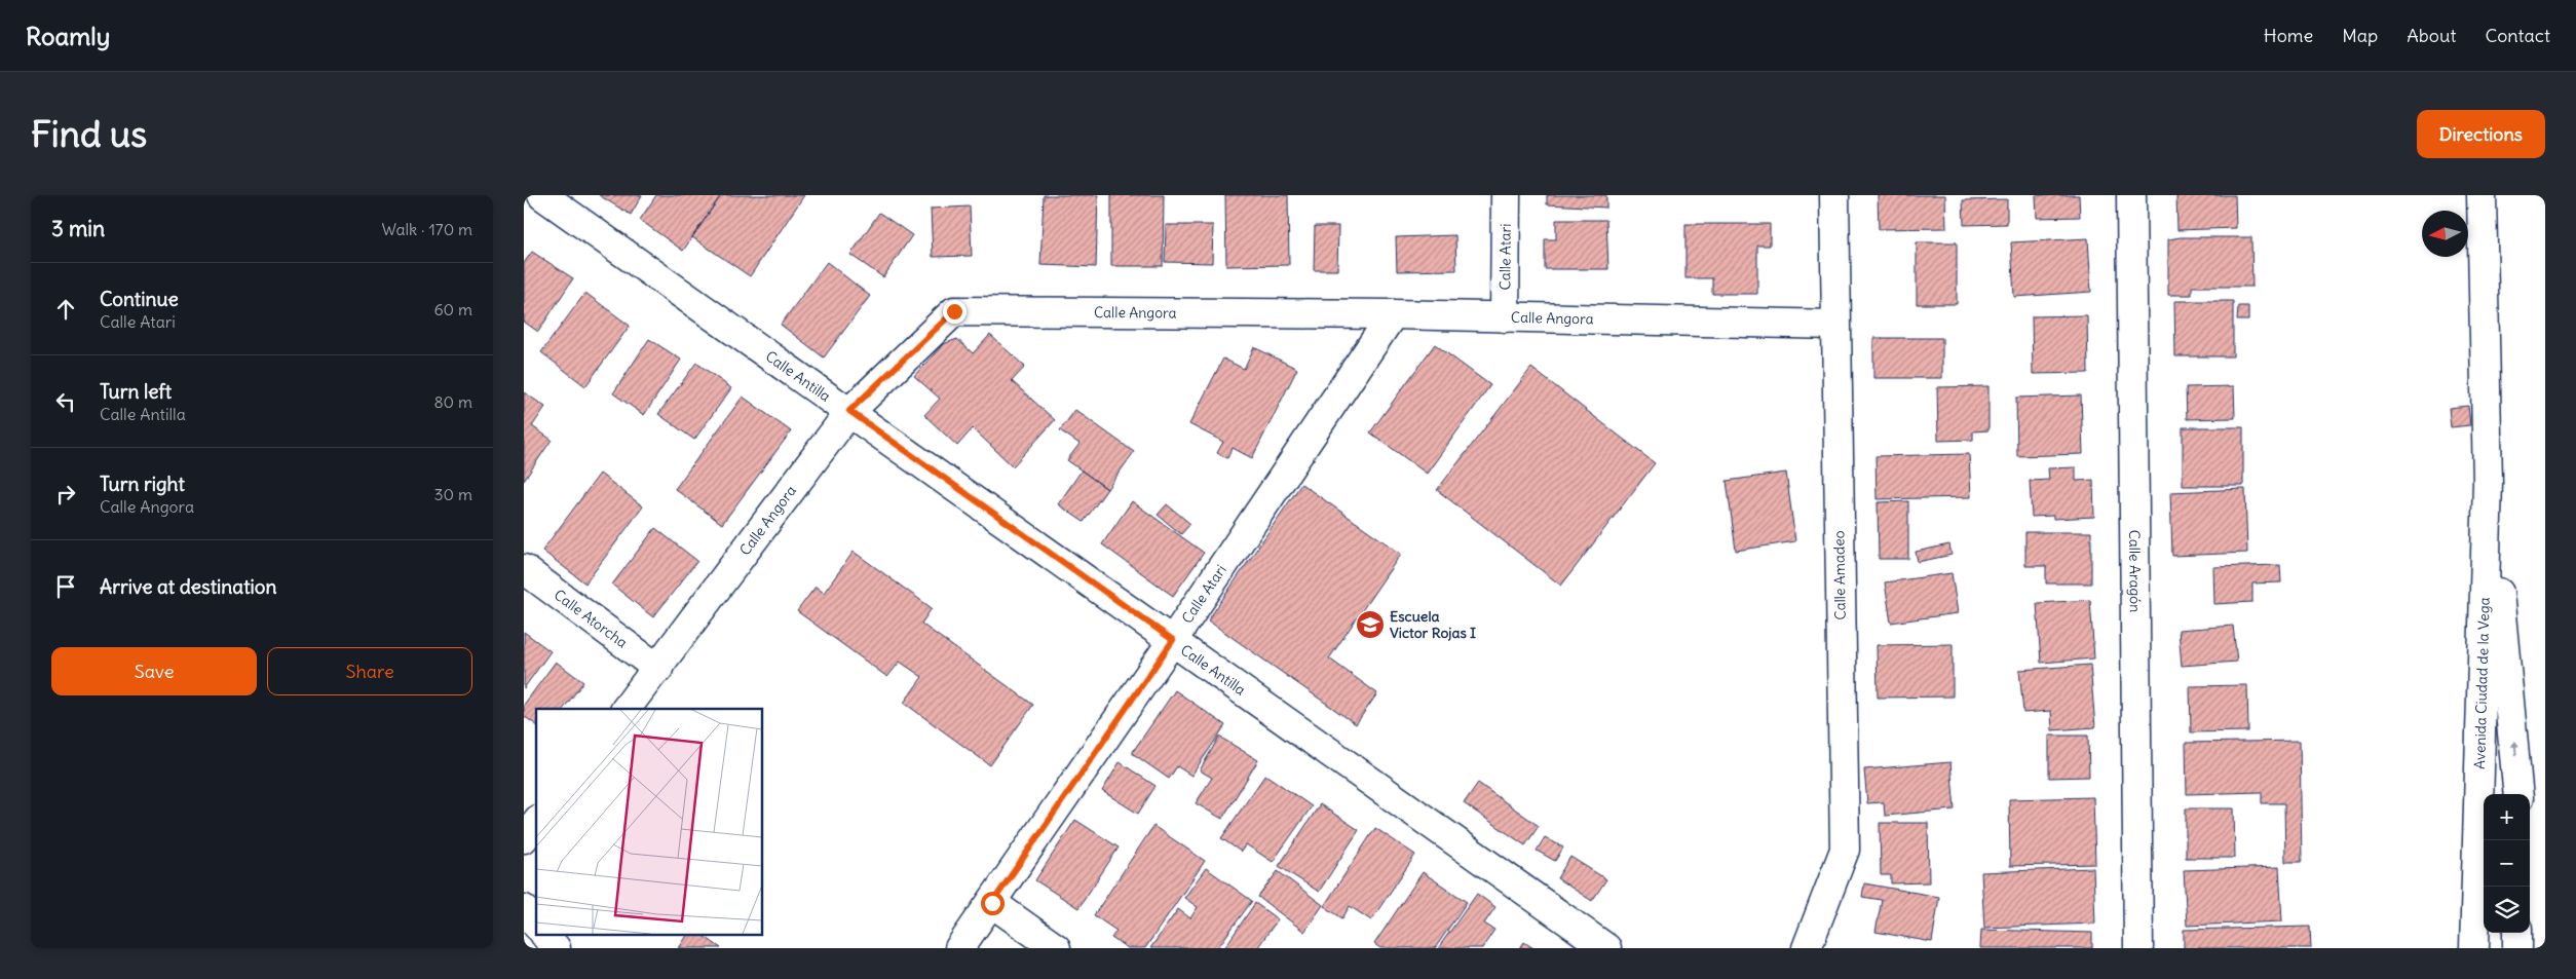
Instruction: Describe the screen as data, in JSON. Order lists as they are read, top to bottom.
{
  "streets": {
    "street": [
      "Calle Atari",
      "Calle Angora",
      "Calle Antilla",
      "Calle Aragón",
      "Calle Amadeo",
      "Calle Atorcha",
      "Avenida Ciudad de la Vega"
    ]
  },
  "crossings": [
    ["Calle Atari", "Calle Angora"],
    ["Calle Atari", "Calle Antilla"],
    ["Calle Angora", "Calle Antilla"],
    ["Calle Angora", "Calle Amadeo"],
    ["Calle Angora", "Calle Atorcha"]
  ],
  "places": {
    "school or university": ["Escuela Victor Rojas I"]
  },
  "north": "left",
  "page": {
    "header": "Roamly",
    "nav": [
      "Home",
      "Map",
      "About",
      "Contact"
    ],
    "buttons": [
      "Directions",
      ["Save", "Share"]
    ],
    "title": "Find us",
    "heading": ["3 min", "Walk · 170 m"],
    "list": [
      ["Continue", "Calle Atari", "60 m"],
      ["Turn left", "Calle Antilla", "80 m"],
      ["Turn right", "Calle Angora", "30 m"],
      "Arrive at destination"
    ],
    "map_buttons": ["+", "−"]
  }
}
